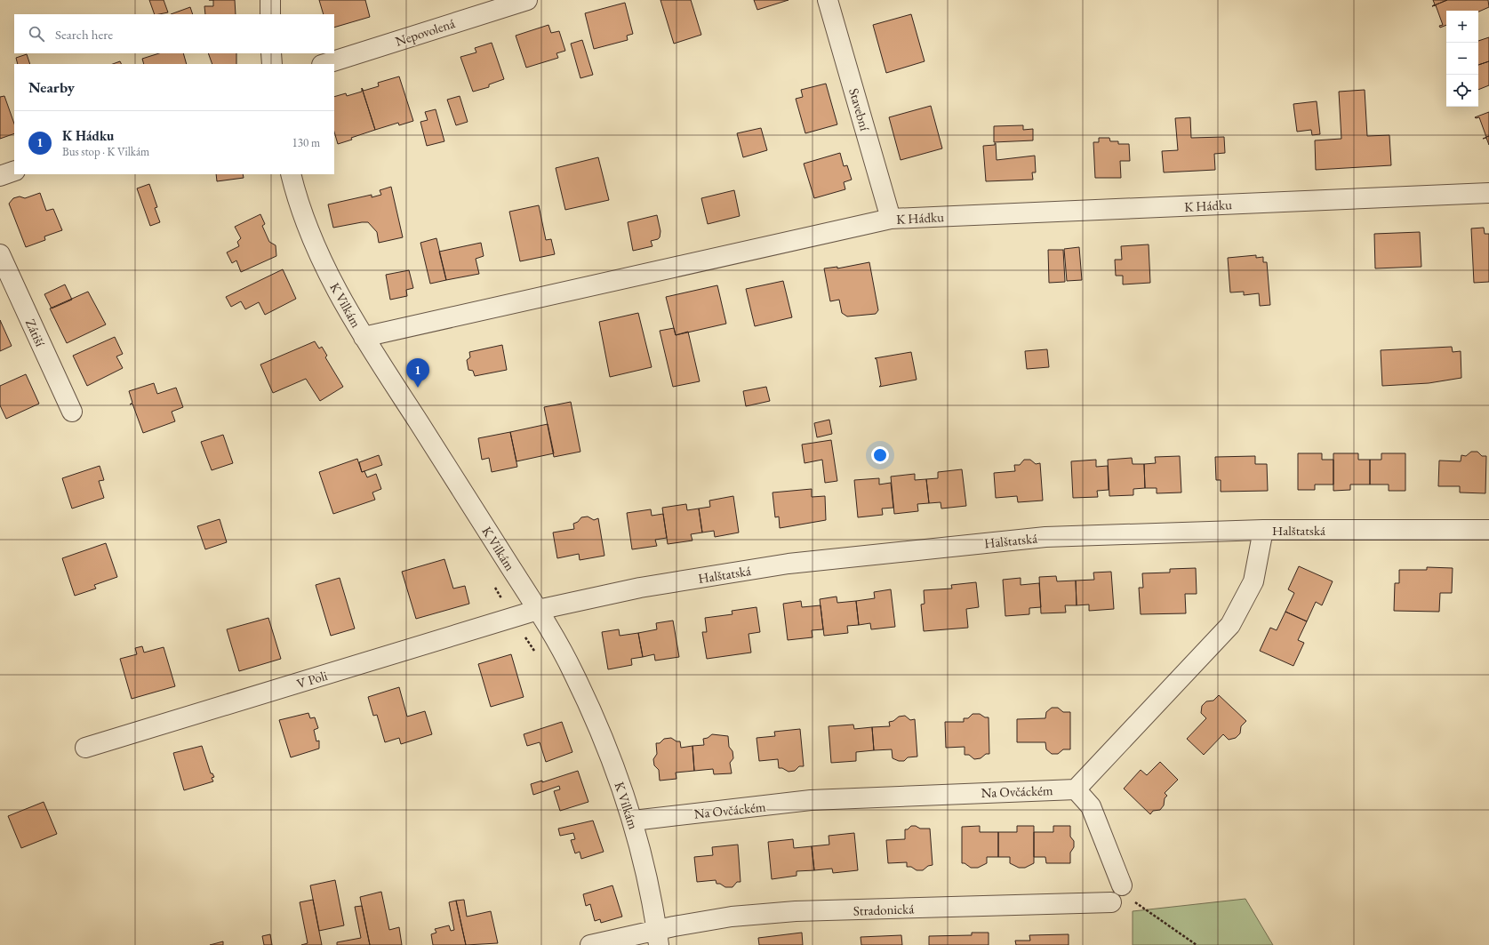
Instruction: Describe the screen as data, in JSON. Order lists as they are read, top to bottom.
{
  "streets": {
    "street": [
      "Nepovolená",
      "Stavební",
      "K Hádku",
      "K Vilkám",
      "Zátiší",
      "Halštatská",
      "V Poli",
      "Na Ovčáckém",
      "Stradonická"
    ]
  },
  "crossings": [
    ["Stavební", "K Hádku"],
    ["K Hádku", "K Vilkám"],
    ["K Vilkám", "Halštatská"],
    ["K Vilkám", "V Poli"],
    ["K Vilkám", "Na Ovčáckém"],
    ["K Vilkám", "Stradonická"],
    ["Halštatská", "V Poli"]
  ],
  "page": {
    "map_buttons": ["+", "−"],
    "search": "Search here",
    "heading": "Nearby",
    "list": [
      {
        "mark": "1",
        "name": "K Hádku",
        "note": "Bus stop · K Vilkám",
        "value": "130 m"
      }
    ],
    "pins": "1"
  }
}
